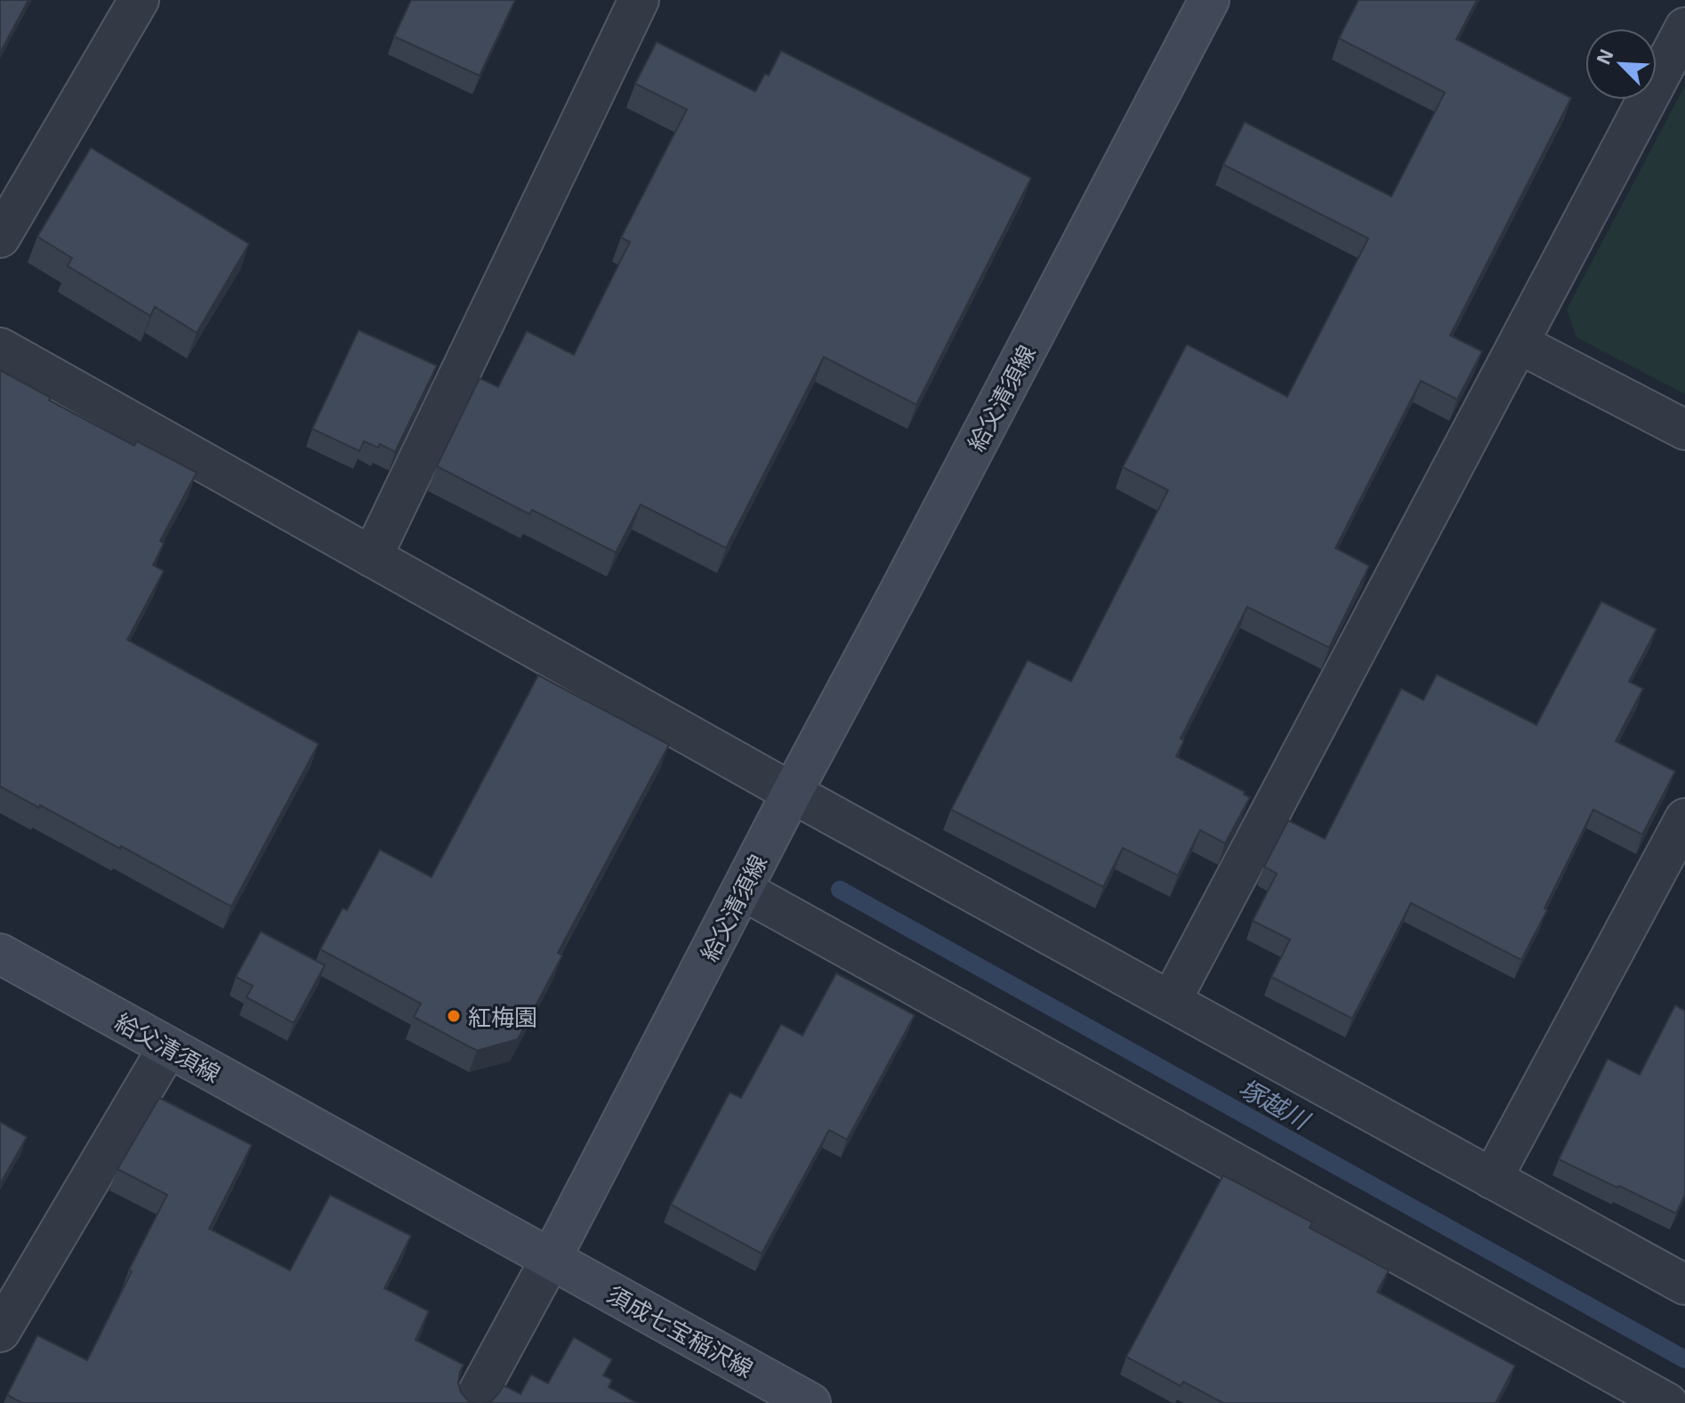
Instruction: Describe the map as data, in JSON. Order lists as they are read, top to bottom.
{
  "streets": {
    "main road": ["給父清須線", "須成七宝稲沢線"]
  },
  "crossings": [
    ["給父清須線", "須成七宝稲沢線"]
  ],
  "water": ["塚越川"],
  "places": ["紅梅園"],
  "north": "top left"
}
